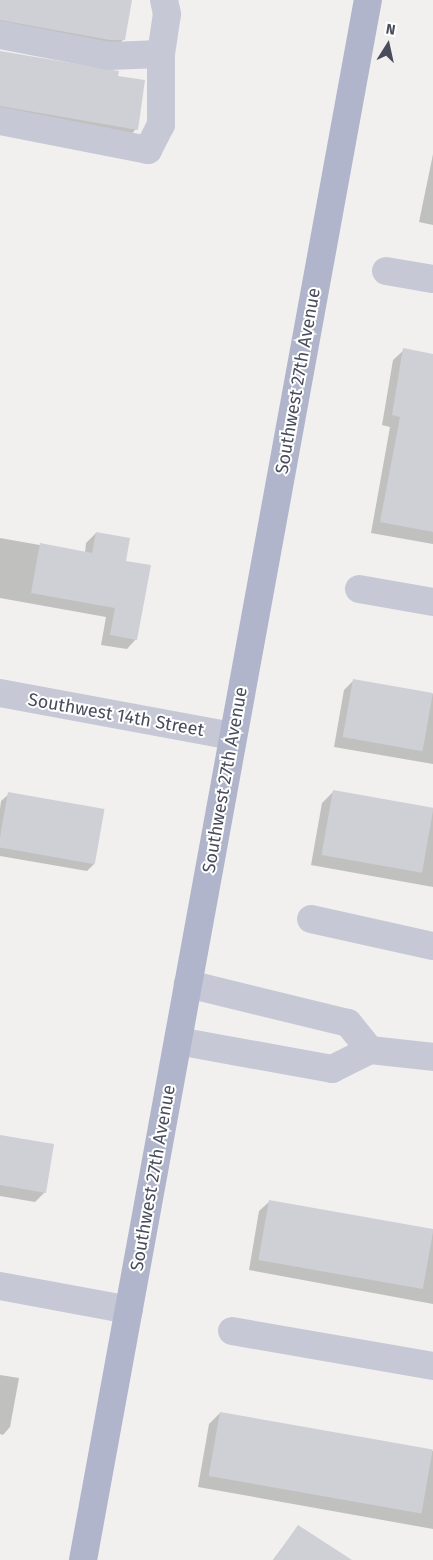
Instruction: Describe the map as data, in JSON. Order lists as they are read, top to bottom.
{
  "streets": {
    "main road": ["Southwest 27th Avenue"],
    "street": ["Southwest 14th Street"]
  },
  "crossings": [
    ["Southwest 27th Avenue", "Southwest 14th Street"]
  ],
  "north": "top"
}
